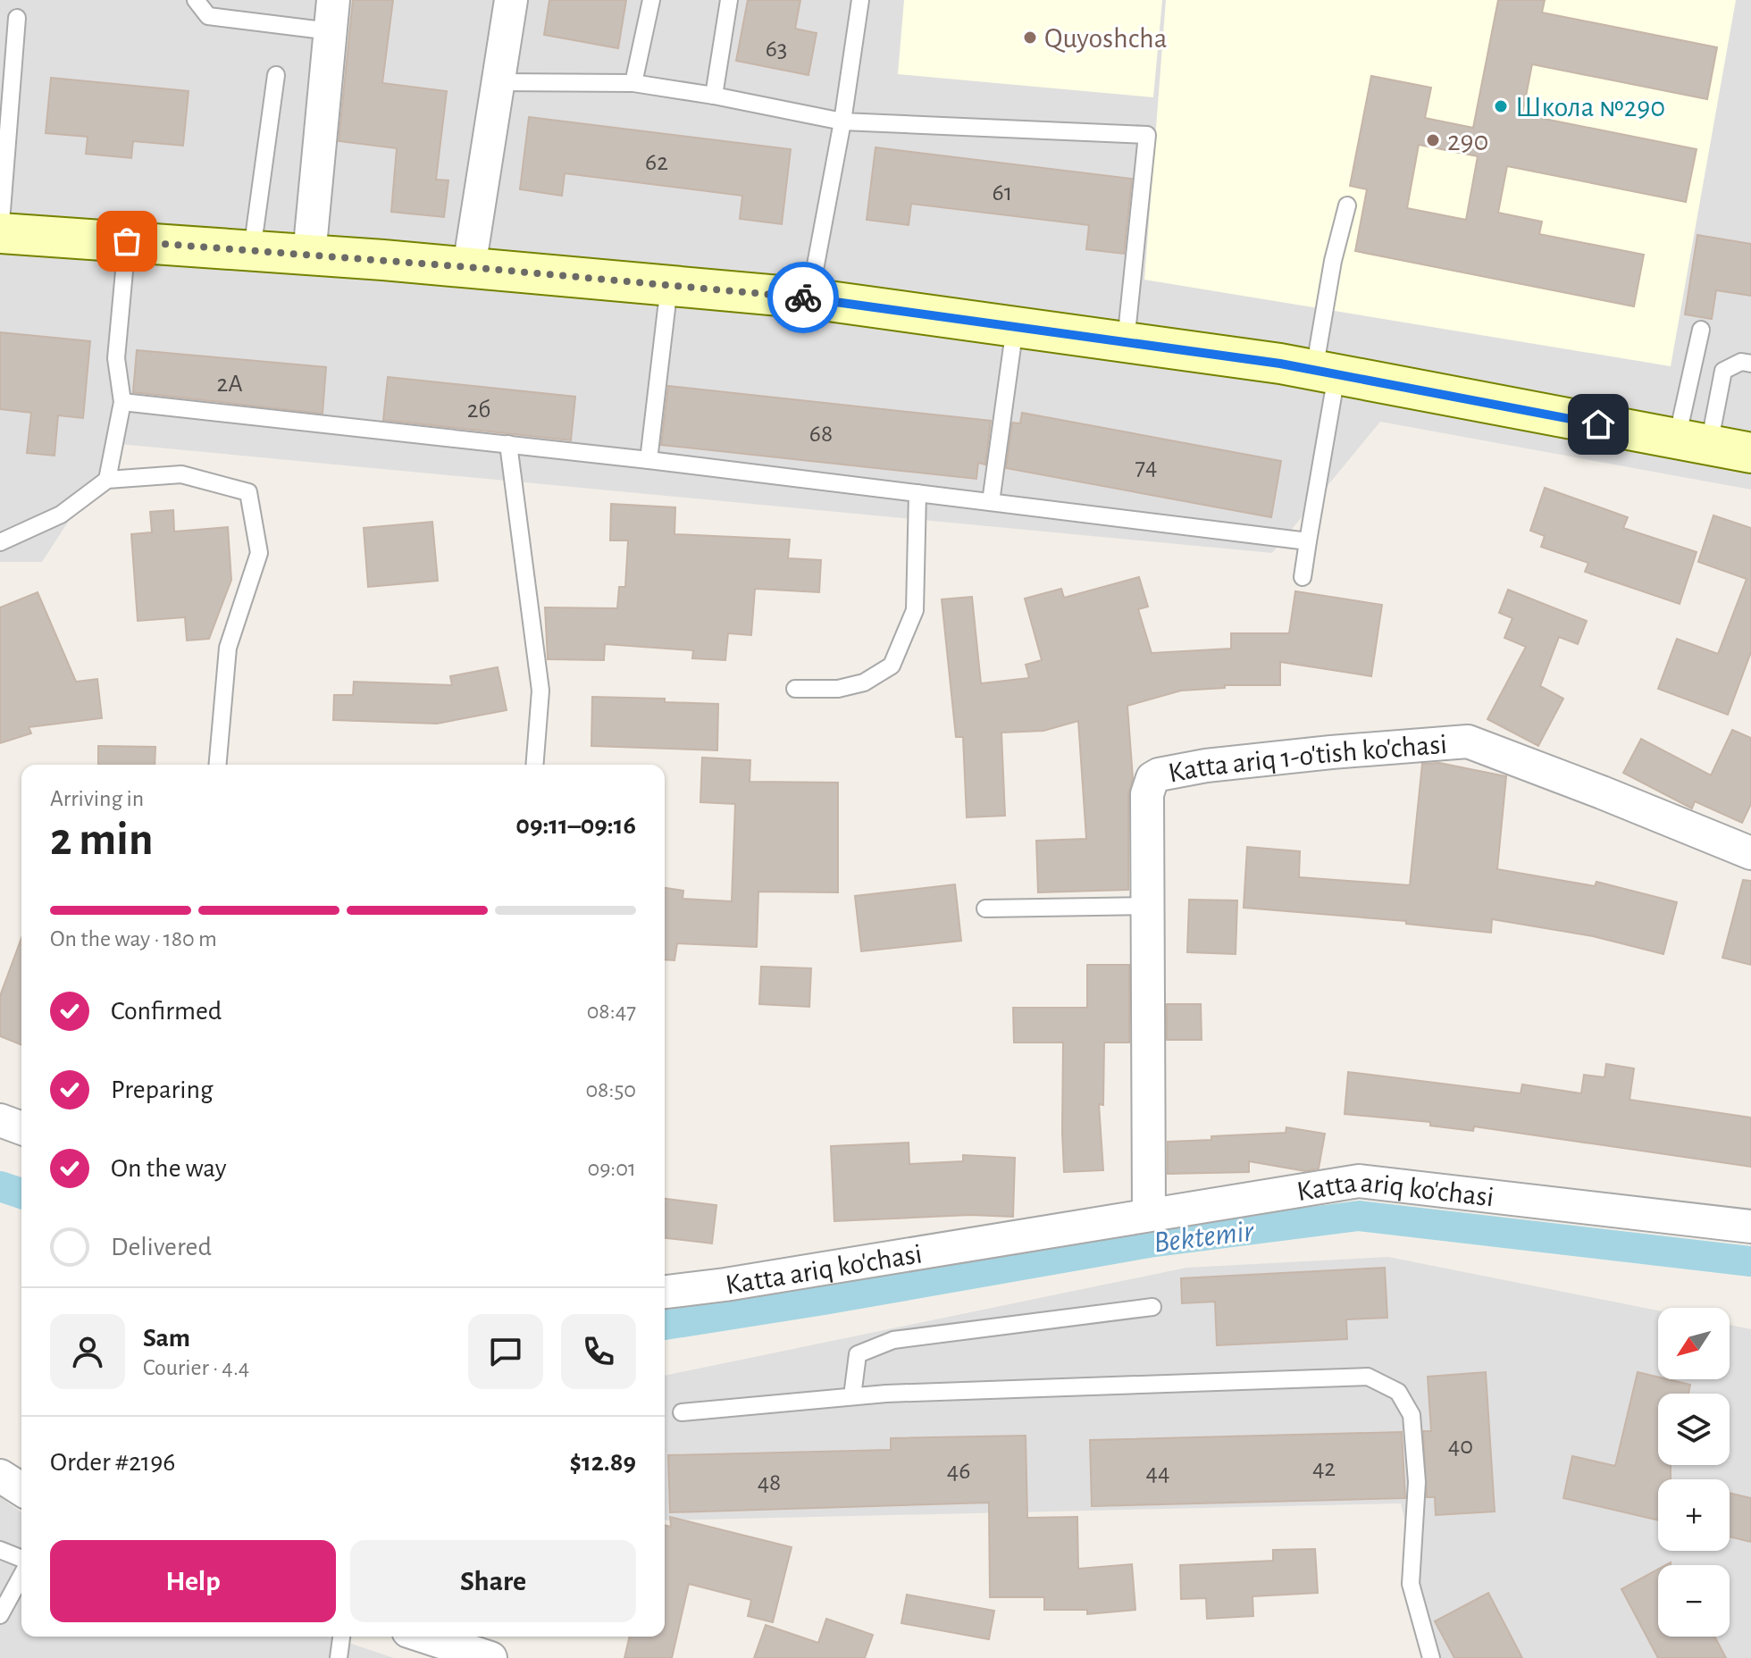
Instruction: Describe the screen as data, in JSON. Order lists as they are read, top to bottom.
{
  "streets": {
    "street": ["Katta ariq 1-o'tish ko'chasi", "Katta ariq ko'chasi"]
  },
  "crossings": [
    ["Katta ariq 1-o'tish ko'chasi", "Katta ariq ko'chasi"]
  ],
  "water": ["Bektemir"],
  "places": ["Quyoshcha", "Школа №290", "290"],
  "house_numbers": [
    "63",
    "62",
    "61",
    "2А",
    "2б",
    "68",
    "74",
    "40",
    "42",
    "46",
    "44",
    "48"
  ],
  "north": "bottom left",
  "page": {
    "heading": ["2 min", "Arriving in", "09:11–09:16"],
    "panel": [
      "Sam",
      "Courier · 4.4",
      "Order #2196",
      "$12.89"
    ],
    "bar": "On the way · 180 m",
    "list": [
      ["Confirmed", "08:47"],
      ["Preparing", "08:50"],
      ["On the way", "09:01"],
      "Delivered"
    ],
    "map_buttons": ["+", "−"],
    "buttons": ["Help", "Share"]
  }
}
